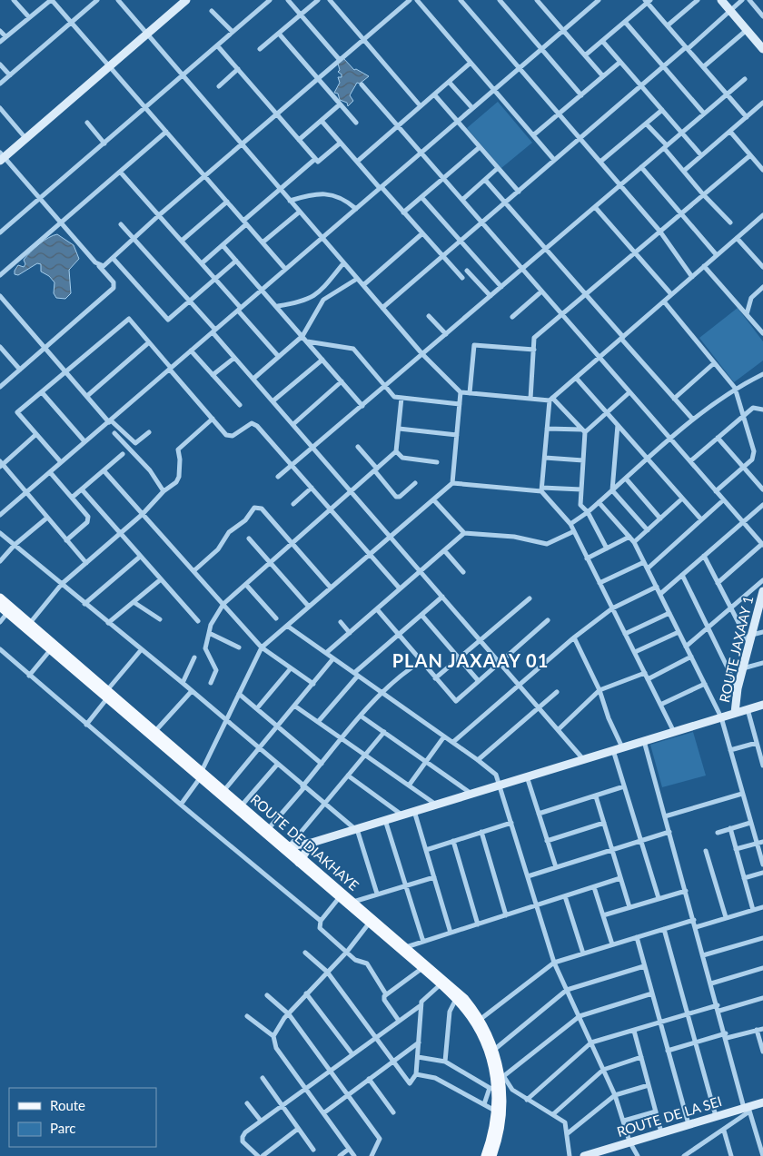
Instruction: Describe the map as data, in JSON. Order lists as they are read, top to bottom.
{
  "streets": {
    "main road": ["ROUTE DE DIAKHAYE"],
    "street": ["ROUTE JAXAAY 1", "ROUTE DE LA SEI"]
  },
  "districts": ["PLAN JAXAAY 01"],
  "legend": ["Route", "Parc"]
}
